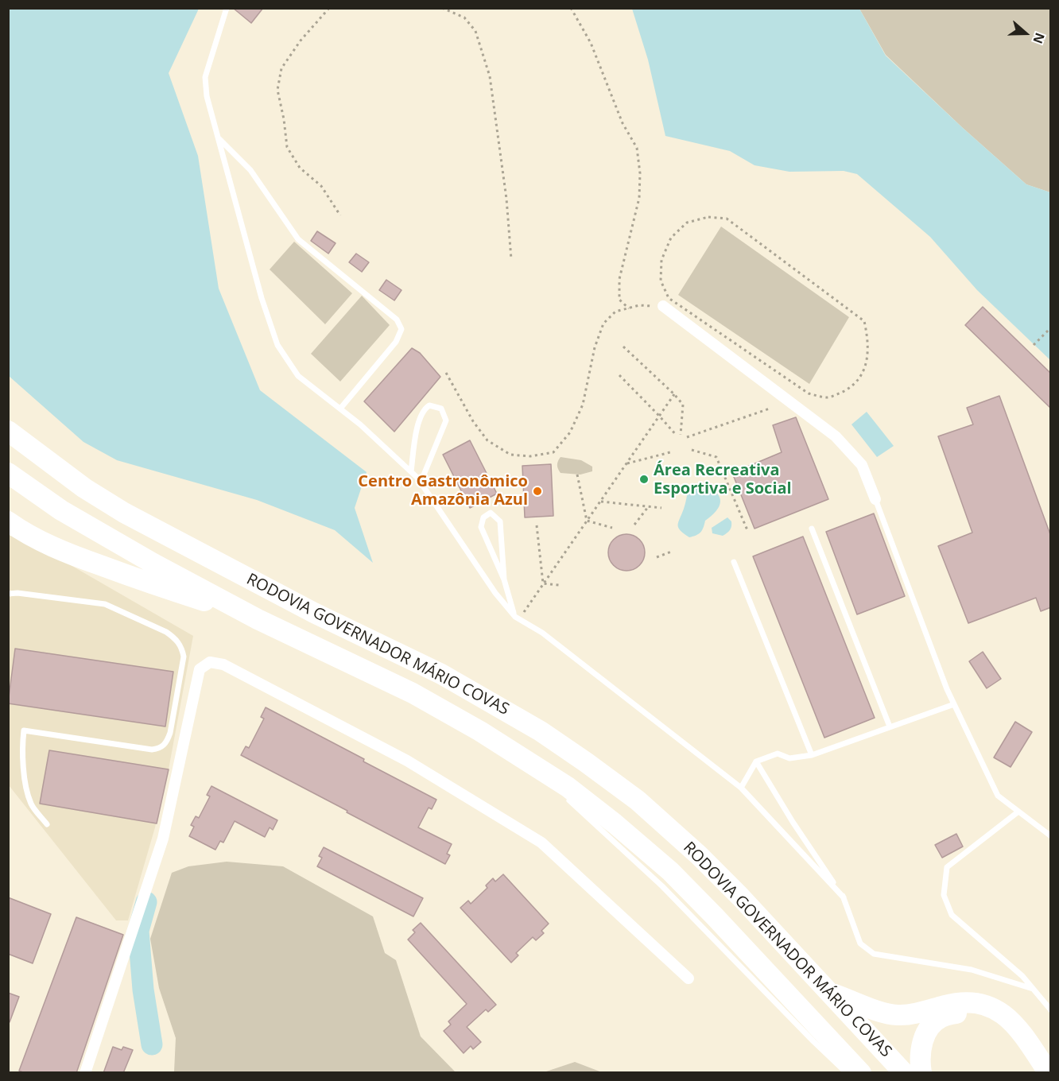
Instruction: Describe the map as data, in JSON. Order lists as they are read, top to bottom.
{
  "streets": {
    "highway": ["RODOVIA GOVERNADOR MÁRIO COVAS"]
  },
  "places": ["Área Recreativa Esportiva e Social", "Centro Gastronômico Amazônia Azul"],
  "north": "right"
}
